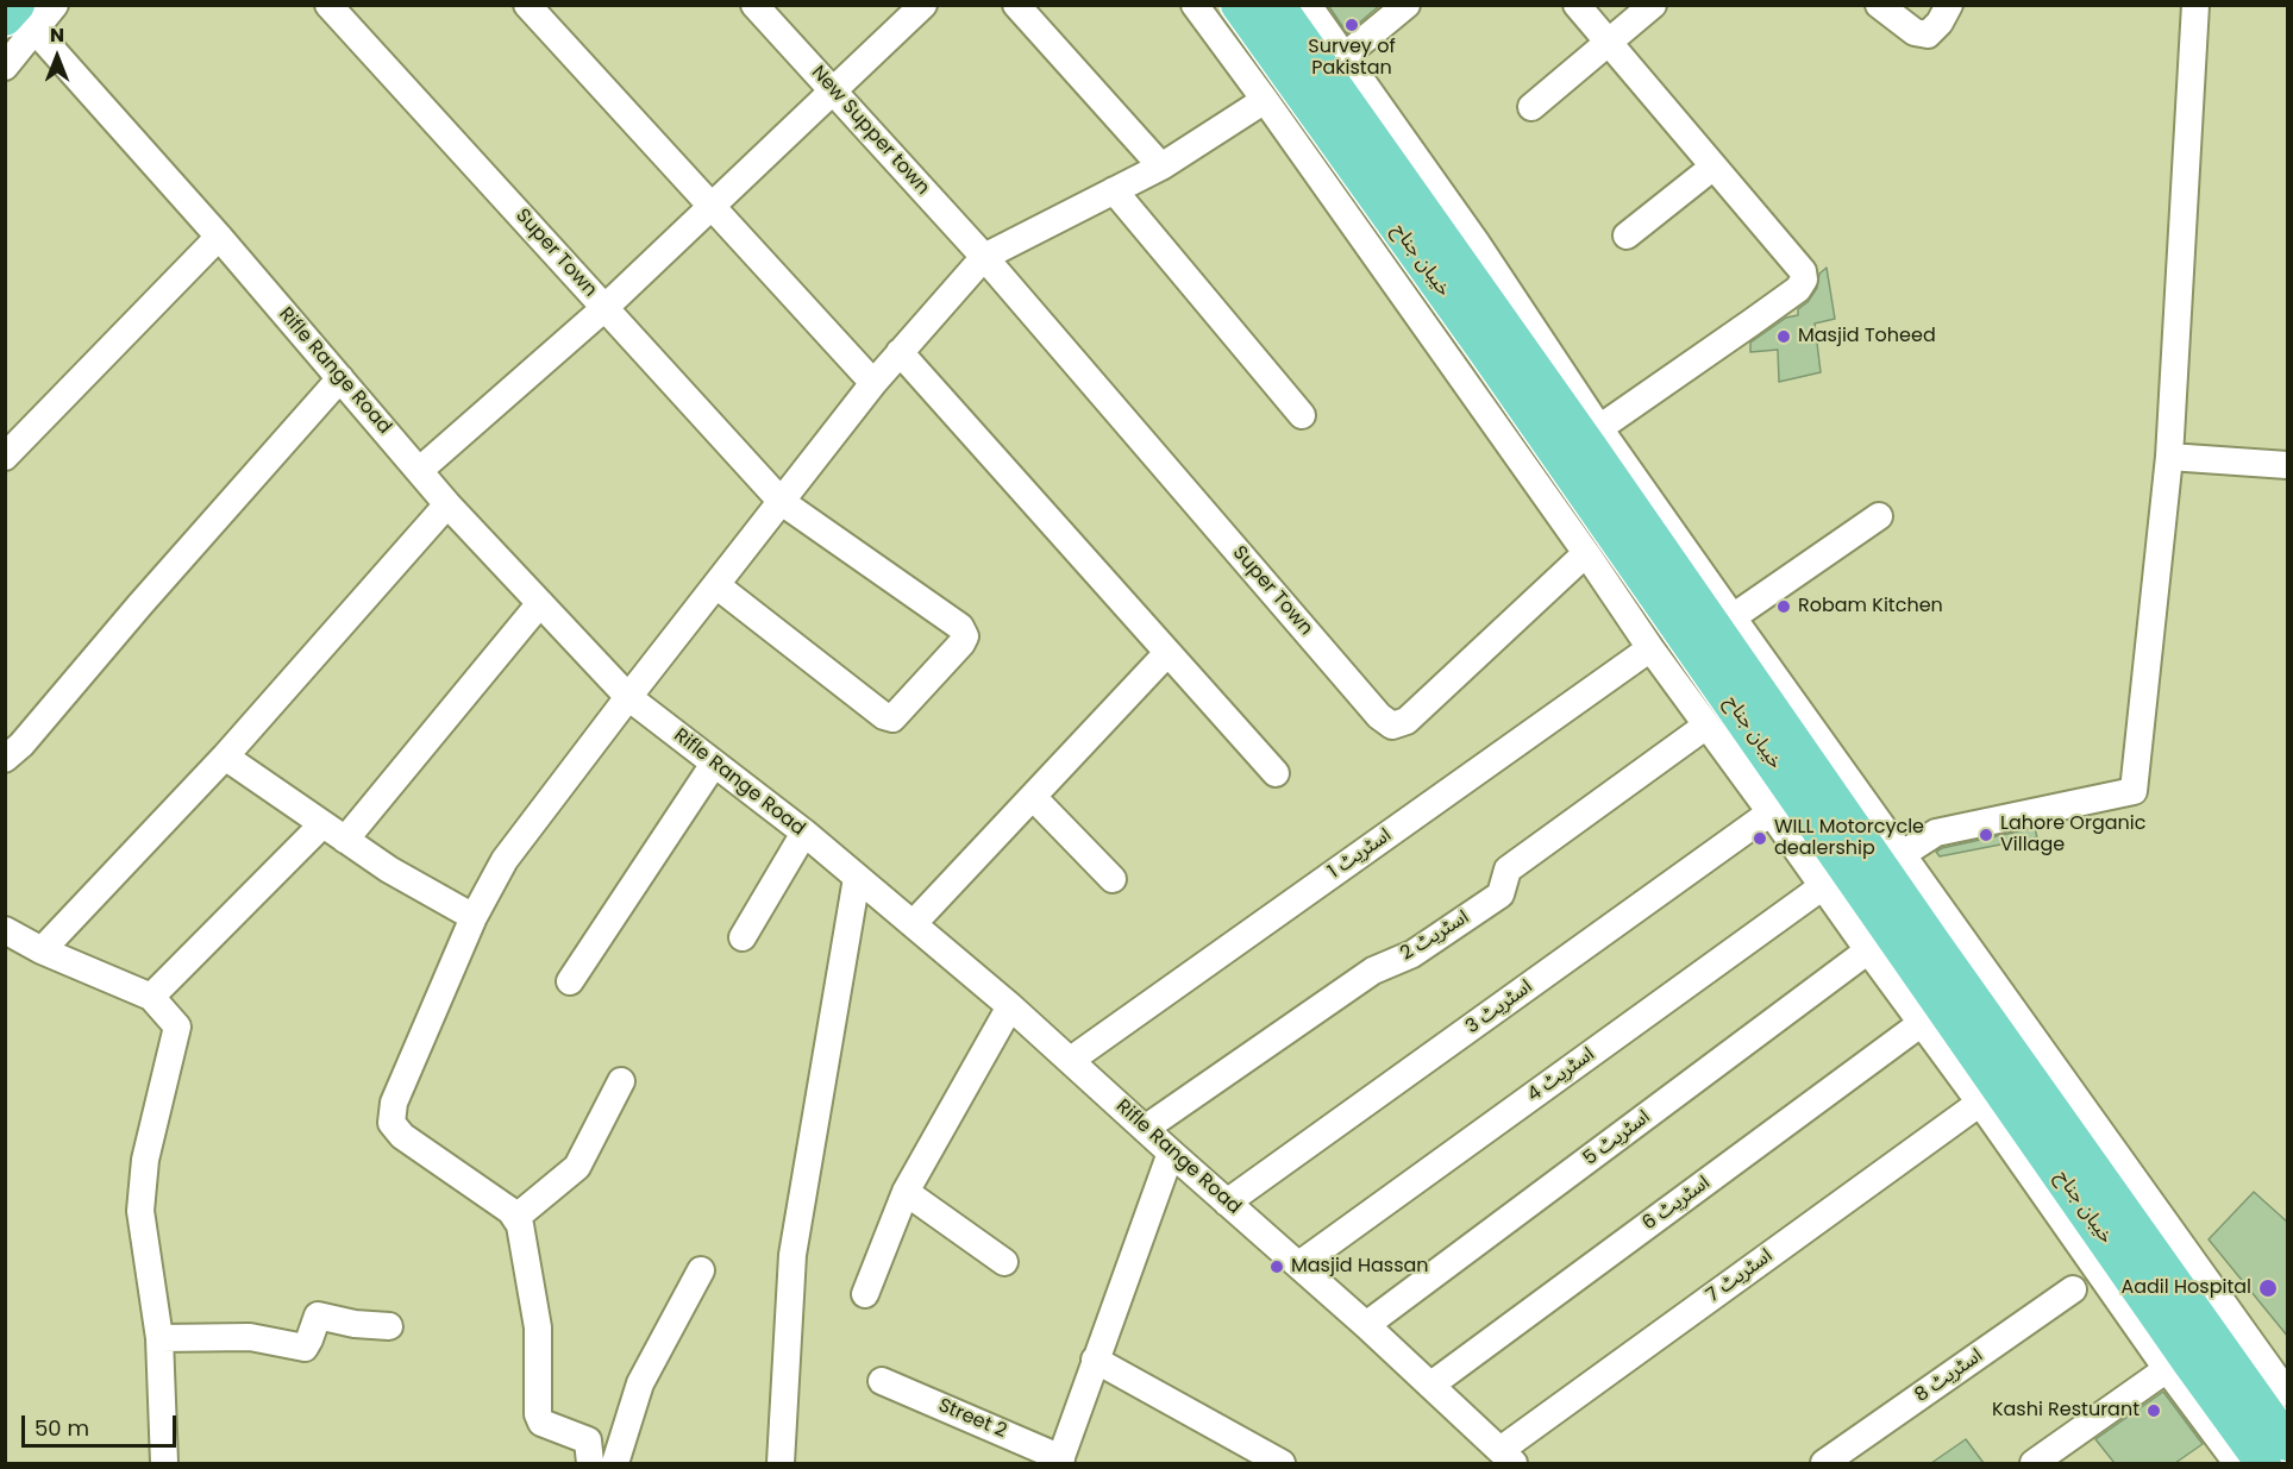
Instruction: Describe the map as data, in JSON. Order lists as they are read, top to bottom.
{
  "streets": {
    "main road": ["خیبان جناح"],
    "street": [
      "New Supper town",
      "Super Town",
      "Rifle Range Road",
      "اسٹریٹ 1",
      "اسٹریٹ 2",
      "اسٹریٹ 3",
      "اسٹریٹ 4",
      "اسٹریٹ 5",
      "اسٹریٹ 6",
      "اسٹریٹ 7",
      "اسٹریٹ 8",
      "Street 2"
    ]
  },
  "crossings": [
    ["New Supper town", "Super Town"],
    ["Rifle Range Road", "اسٹریٹ 1"],
    ["Rifle Range Road", "اسٹریٹ 2"],
    ["Rifle Range Road", "اسٹریٹ 3"],
    ["Rifle Range Road", "اسٹریٹ 4"],
    ["Rifle Range Road", "اسٹریٹ 5"],
    ["Rifle Range Road", "اسٹریٹ 6"],
    ["Rifle Range Road", "اسٹریٹ 7"]
  ],
  "places": [
    "Survey of Pakistan",
    "Masjid Toheed",
    "Robam Kitchen",
    "Lahore Organic Village",
    "WILL Motorcycle dealership",
    "Masjid Hassan",
    "Aadil Hospital",
    "Kashi Resturant"
  ],
  "scale_bar": "50 m",
  "north": "top"
}
